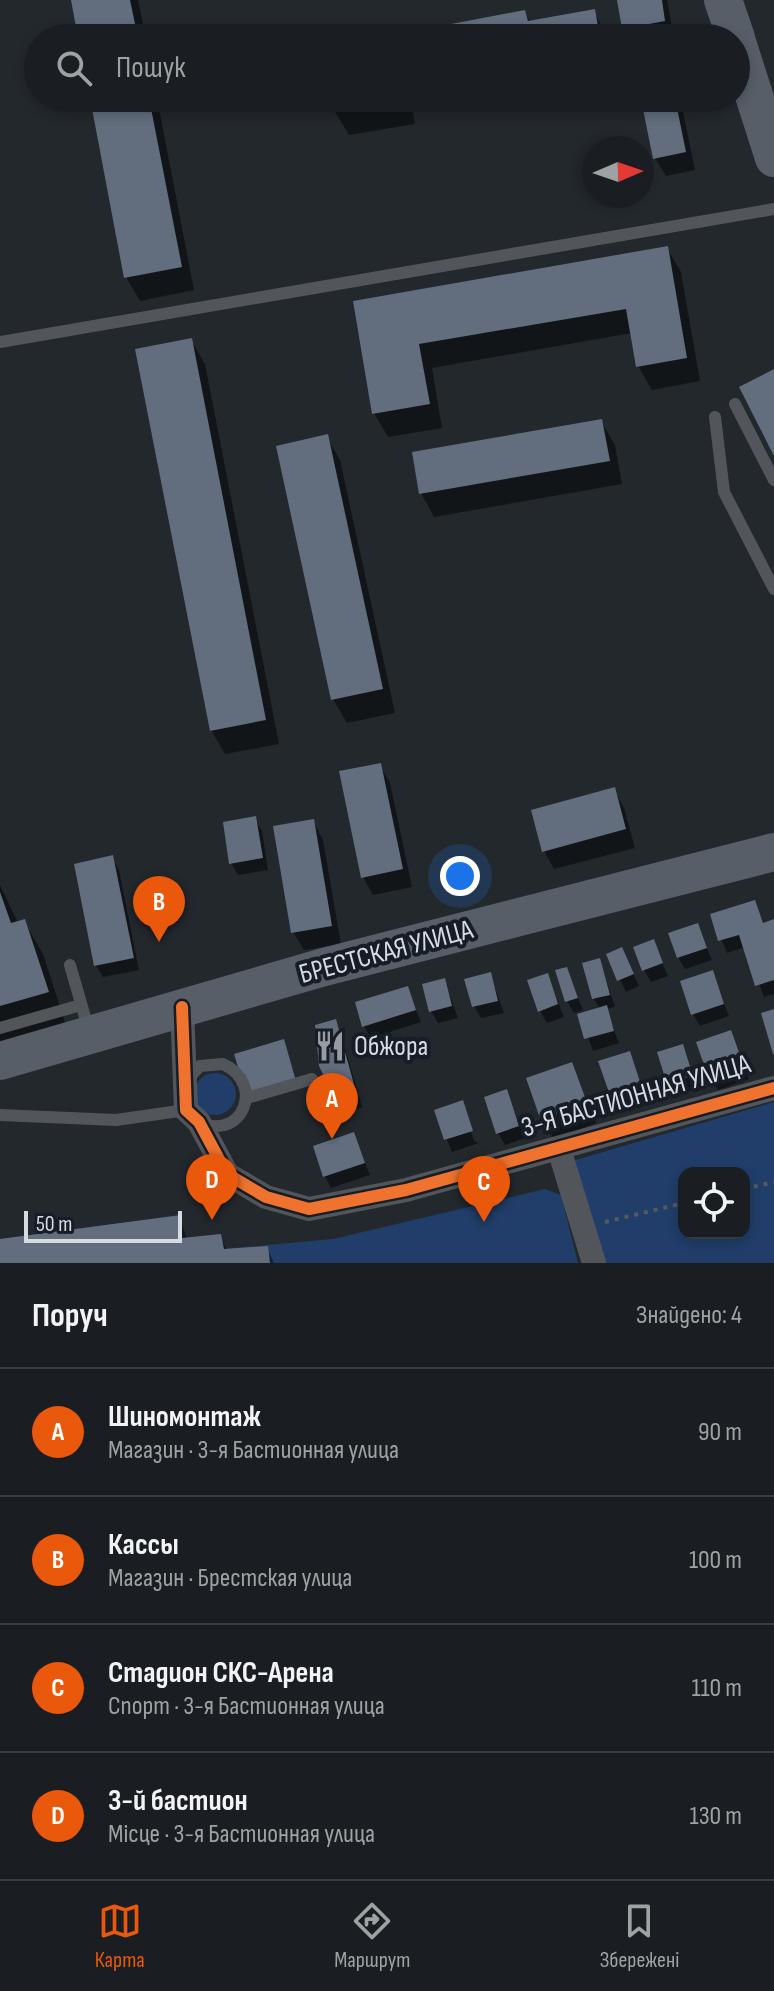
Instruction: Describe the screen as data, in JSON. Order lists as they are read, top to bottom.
{
  "streets": {
    "main road": ["БРЕСТСКАЯ УЛИЦА"],
    "street": ["3-Я БАСТИОННАЯ УЛИЦА"]
  },
  "crossings": [
    ["БРЕСТСКАЯ УЛИЦА", "3-Я БАСТИОННАЯ УЛИЦА"]
  ],
  "places": {
    "restaurant": ["Обжора"]
  },
  "scale_bar": "50 m",
  "north": "right",
  "page": {
    "search": "Пошук",
    "pins": [
      "B",
      "A",
      "D",
      "C"
    ],
    "scale": "50 m",
    "heading": ["Поруч", "Знайдено: 4"],
    "list": [
      {
        "mark": "A",
        "name": "Шиномонтаж",
        "note": "Магазин · 3-я Бастионная улица",
        "value": "90 m"
      },
      {
        "mark": "B",
        "name": "Кассы",
        "note": "Магазин · Брестская улица",
        "value": "100 m"
      },
      {
        "mark": "C",
        "name": "Стадион СКС-Арена",
        "note": "Спорт · 3-я Бастионная улица",
        "value": "110 m"
      },
      {
        "mark": "D",
        "name": "3-й бастион",
        "note": "Місце · 3-я Бастионная улица",
        "value": "130 m"
      }
    ],
    "nav": ["Карта", "Маршрут", "Збережені"]
  }
}
